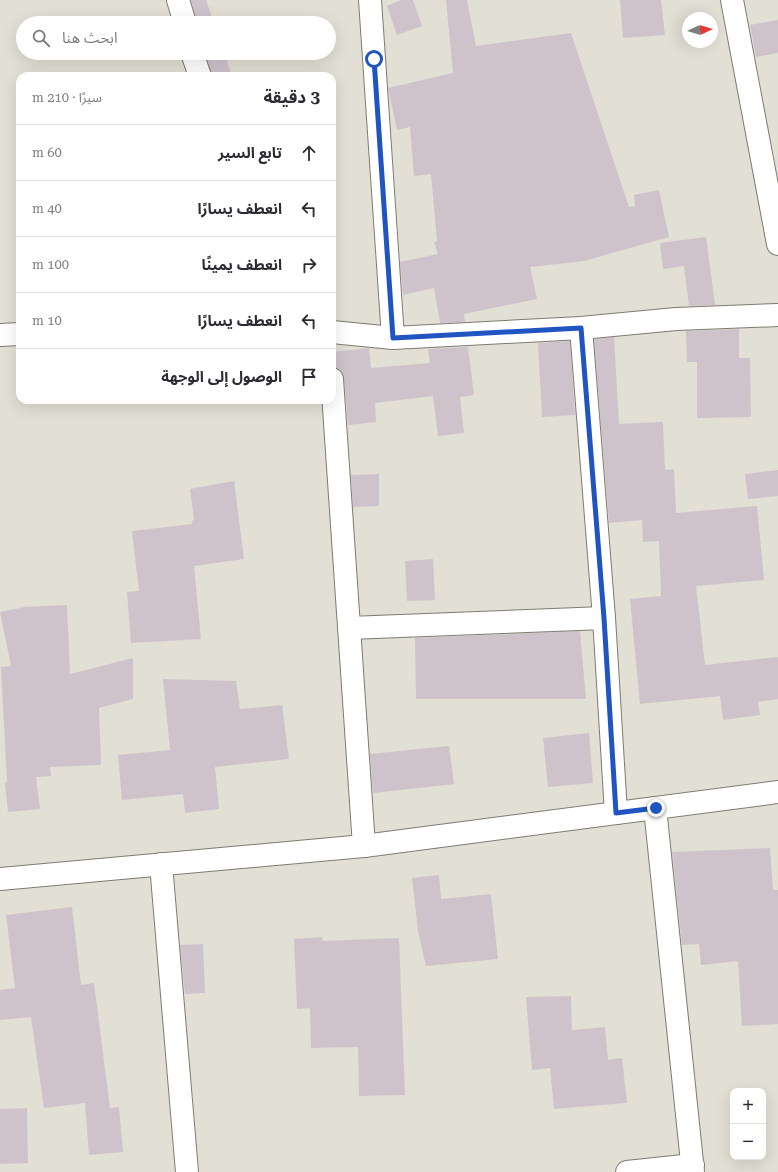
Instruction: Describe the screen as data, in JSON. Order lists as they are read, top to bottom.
{
  "north": "right",
  "page": {
    "search": "ابحث هنا",
    "heading": ["3 دقيقة", "سيرًا · 210 m"],
    "list": [
      ["تابع السير", "60 m"],
      ["انعطف يسارًا", "40 m"],
      ["انعطف يمينًا", "100 m"],
      ["انعطف يسارًا", "10 m"],
      "الوصول إلى الوجهة"
    ],
    "map_buttons": ["+", "−"]
  }
}
